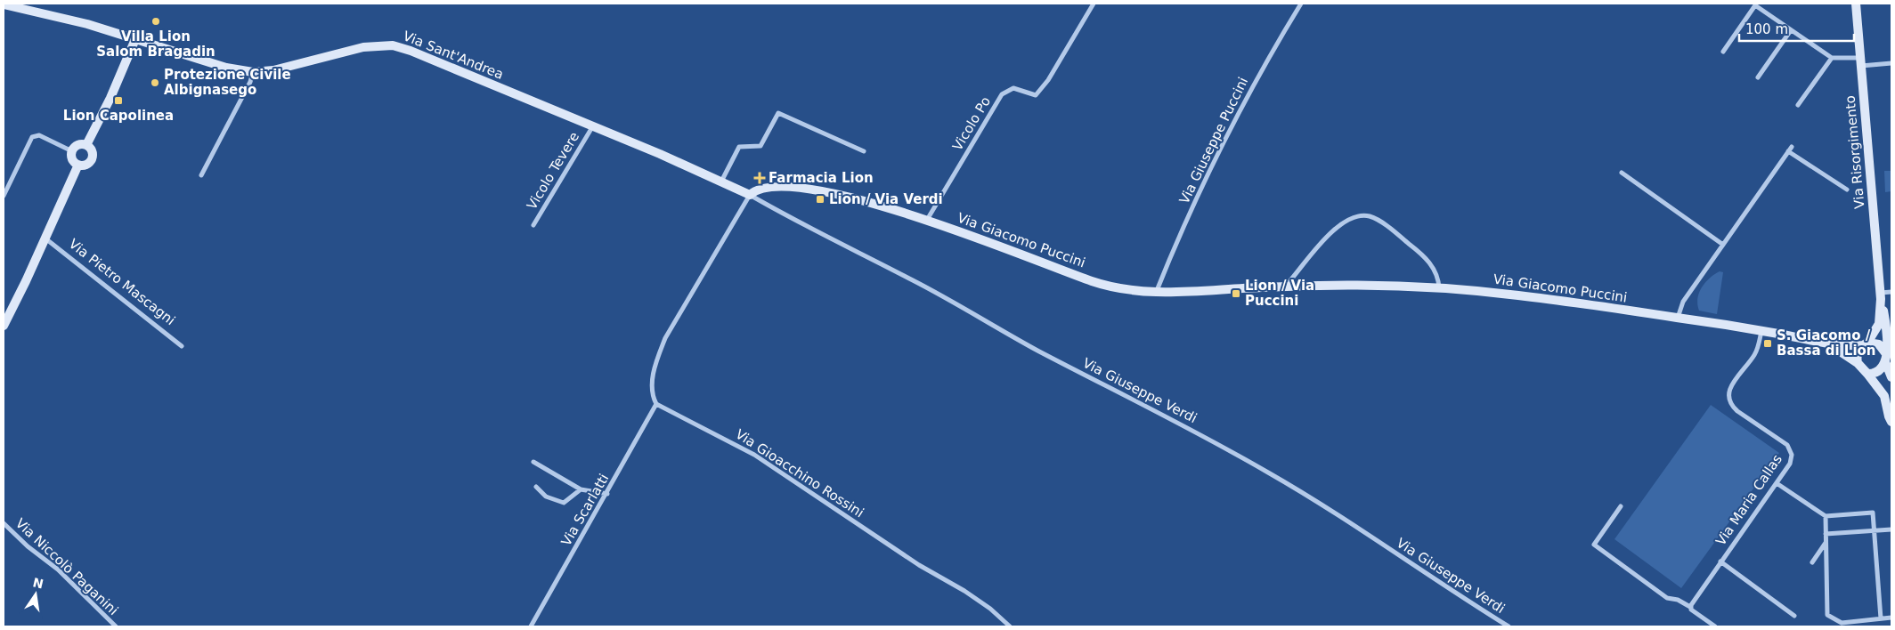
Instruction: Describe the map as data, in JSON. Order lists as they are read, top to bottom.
{
  "streets": {
    "street": [
      "Via Sant'Andrea",
      "Vicolo Po",
      "Via Giuseppe Puccini",
      "Via Risorgimento",
      "Vicolo Tevere",
      "Via Giacomo Puccini",
      "Via Pietro Mascagni",
      "Via Giuseppe Verdi",
      "Via Gioacchino Rossini",
      "Via Maria Callas",
      "Via Scarlatti",
      "Via Niccolò Paganini"
    ]
  },
  "crossings": [
    ["Via Sant'Andrea", "Vicolo Tevere"],
    ["Via Sant'Andrea", "Via Giacomo Puccini"],
    ["Via Sant'Andrea", "Via Giuseppe Verdi"],
    ["Vicolo Po", "Via Giacomo Puccini"],
    ["Via Giuseppe Puccini", "Via Giacomo Puccini"],
    ["Via Risorgimento", "Via Giacomo Puccini"],
    ["Via Giacomo Puccini", "Via Giuseppe Verdi"],
    ["Via Giacomo Puccini", "Via Maria Callas"],
    ["Via Gioacchino Rossini", "Via Scarlatti"]
  ],
  "places": {
    "other": ["Villa Lion Salom Bragadin", "Protezione Civile Albignasego"],
    "transit": [
      "Lion Capolinea",
      "Lion / Via Verdi",
      "Lion / Via Puccini",
      "S. Giacomo / Bassa di Lion"
    ],
    "health": ["Farmacia Lion"]
  },
  "scale_bar": "100 m",
  "north": "top"
}
